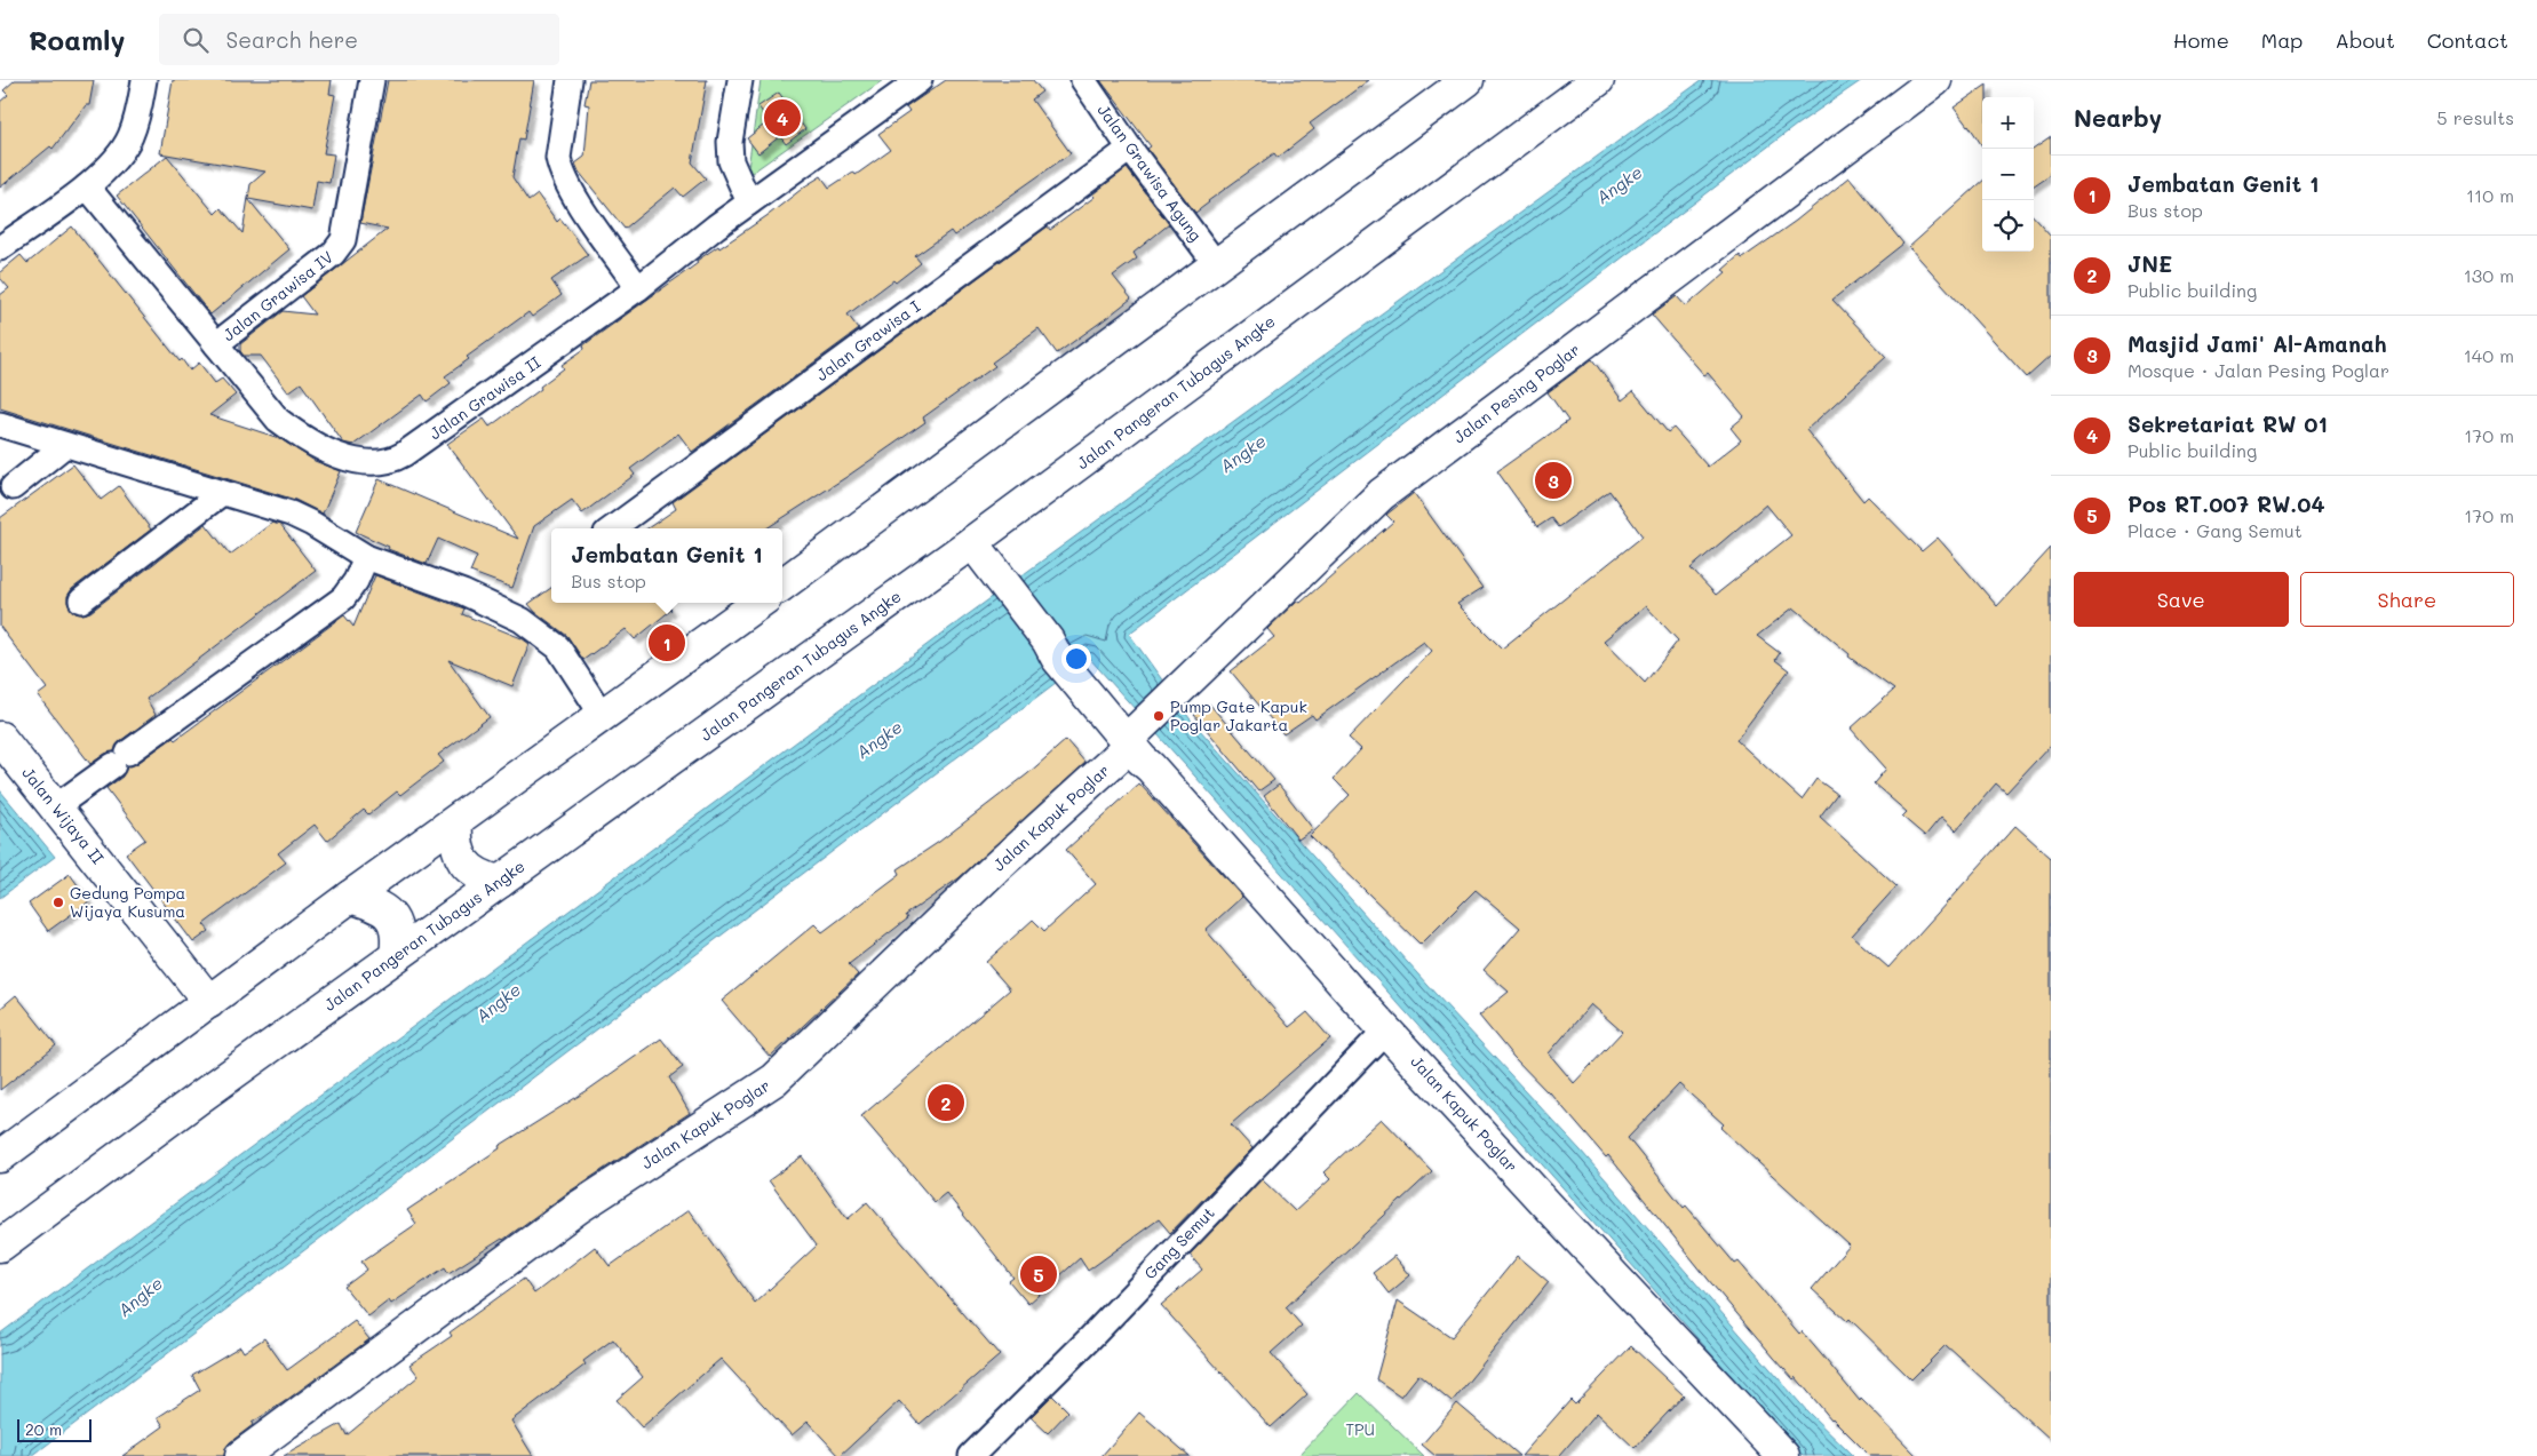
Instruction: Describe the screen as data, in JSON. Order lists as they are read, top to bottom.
{
  "streets": {
    "main road": [
      "Jalan Pangeran Tubagus Angke",
      "Jalan Pesing Poglar",
      "Jalan Wijaya II",
      "Jalan Kapuk Poglar"
    ],
    "street": [
      "Jalan Grawisa Agung",
      "Jalan Grawisa IV",
      "Jalan Grawisa I",
      "Jalan Grawisa II",
      "Gang Semut"
    ]
  },
  "crossings": [
    ["Jalan Grawisa Agung", "Jalan Grawisa I"],
    ["Jalan Grawisa IV", "Jalan Grawisa II"],
    ["Jalan Pesing Poglar", "Jalan Kapuk Poglar"],
    ["Jalan Kapuk Poglar", "Gang Semut"]
  ],
  "water": ["Angke"],
  "parks": ["TPU"],
  "places": ["Pump Gate Kapuk Poglar Jakarta", "Gedung Pompa Wijaya Kusuma"],
  "scale_bar": "20 m",
  "page": {
    "header": "Roamly",
    "search": "Search here",
    "nav": [
      "Home",
      "Map",
      "About",
      "Contact"
    ],
    "heading": ["Nearby", "5 results"],
    "map_buttons": ["+", "−"],
    "pins": [
      "4",
      "3",
      "1",
      "2",
      "5"
    ],
    "list": [
      {
        "mark": "1",
        "name": "Jembatan Genit 1",
        "note": "Bus stop",
        "value": "110 m"
      },
      {
        "mark": "2",
        "name": "JNE",
        "note": "Public building",
        "value": "130 m"
      },
      {
        "mark": "3",
        "name": "Masjid Jami' Al-Amanah",
        "note": "Mosque · Jalan Pesing Poglar",
        "value": "140 m"
      },
      {
        "mark": "4",
        "name": "Sekretariat RW 01",
        "note": "Public building",
        "value": "170 m"
      },
      {
        "mark": "5",
        "name": "Pos RT.007 RW.04",
        "note": "Place · Gang Semut",
        "value": "170 m"
      }
    ],
    "popup": ["Jembatan Genit 1", "Bus stop"],
    "buttons": ["Save", "Share"],
    "scale": "20 m"
  }
}
